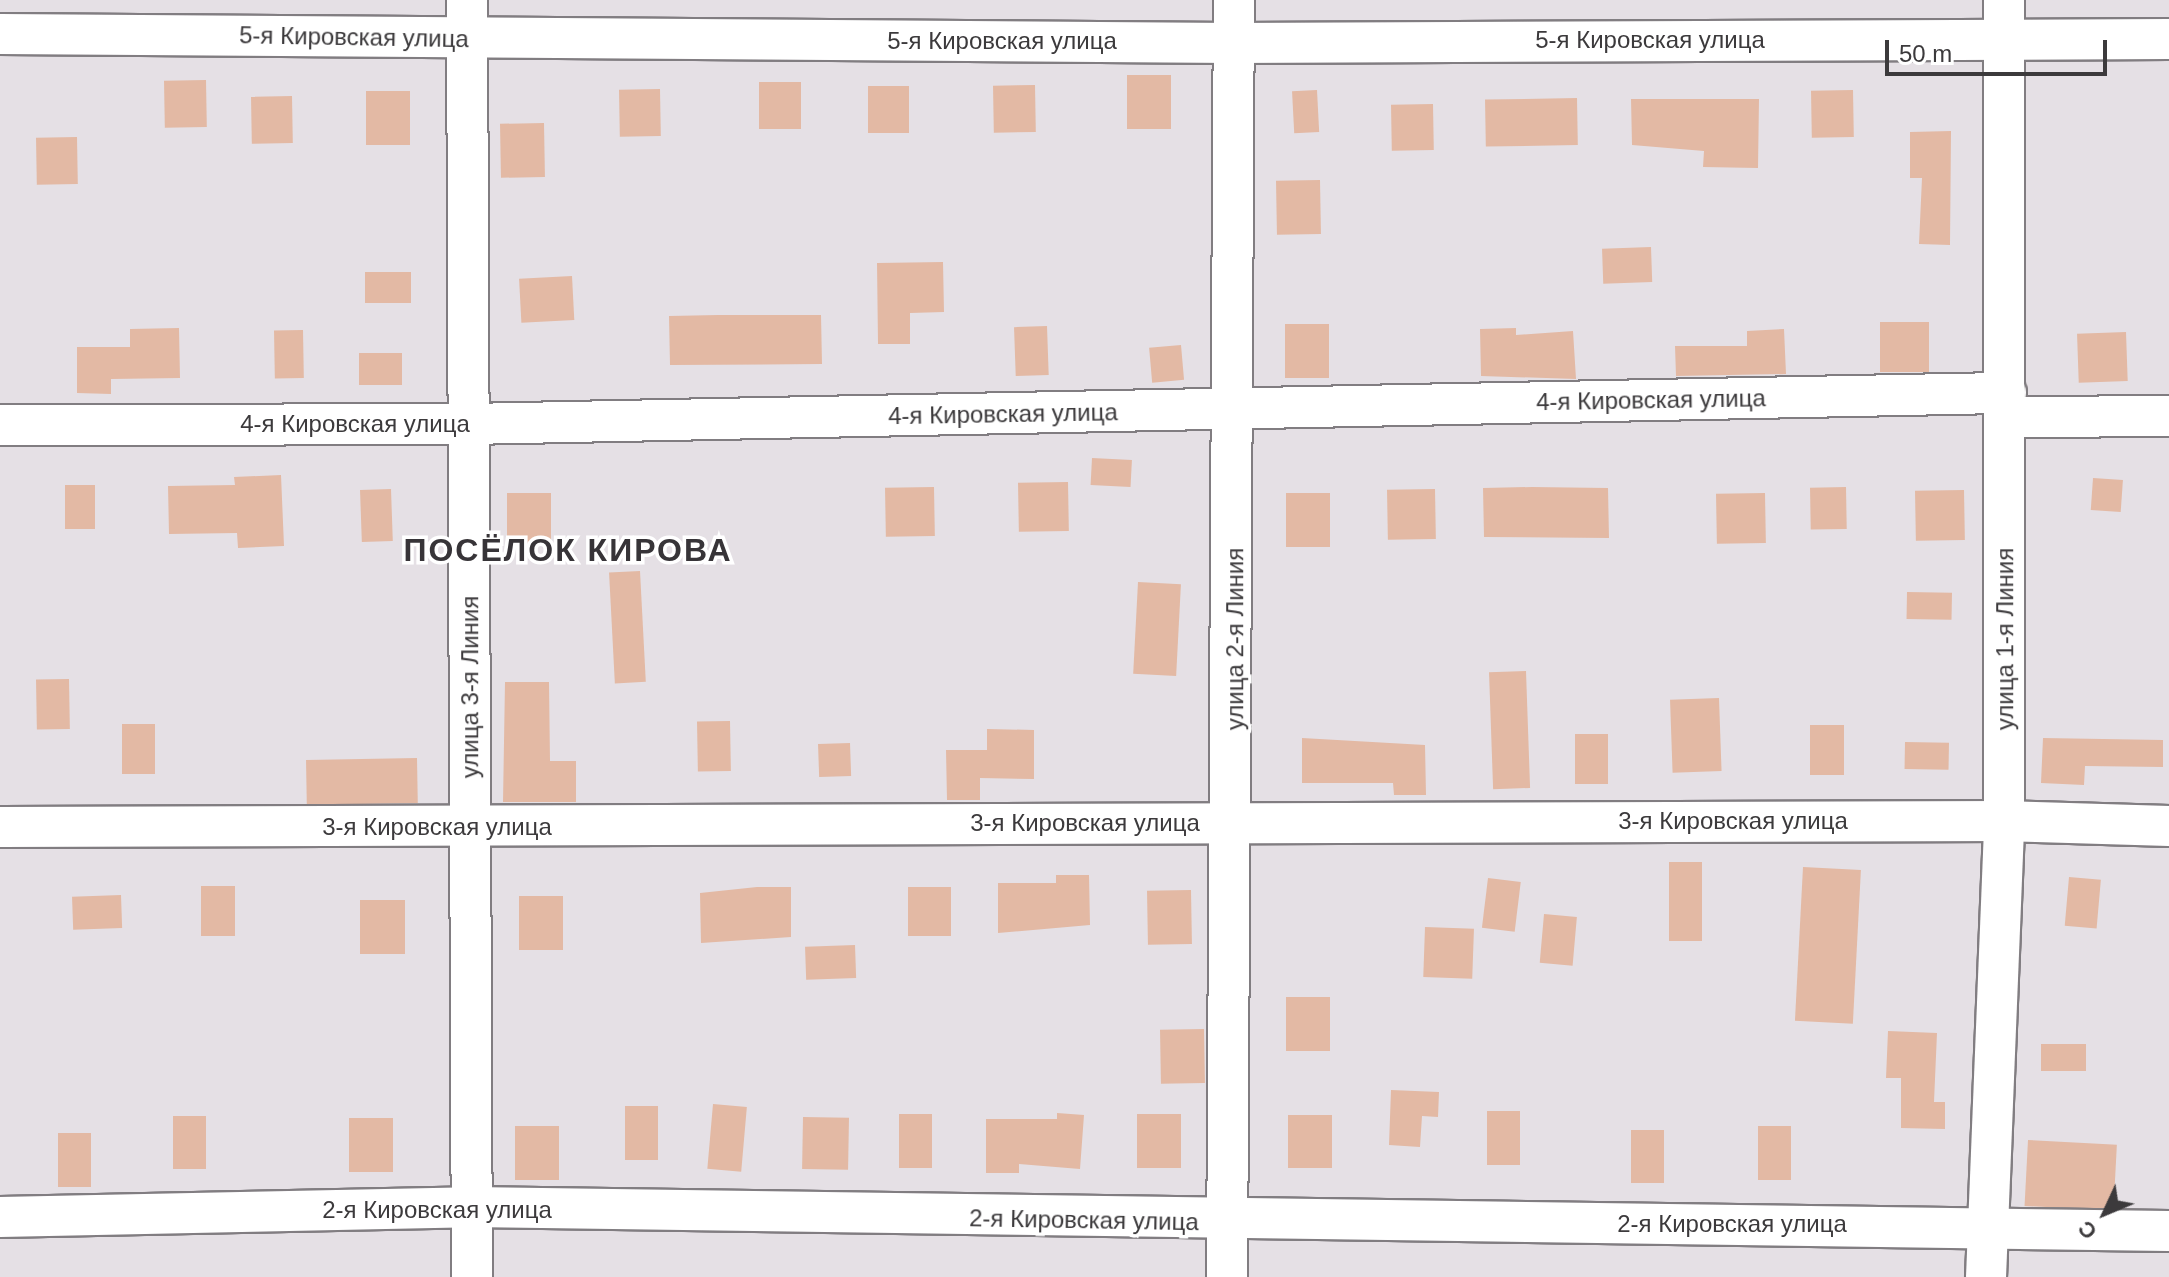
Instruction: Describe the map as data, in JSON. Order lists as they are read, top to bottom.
{
  "streets": {
    "street": [
      "5-я Кировская улица",
      "4-я Кировская улица",
      "улица 2-я Линия",
      "улица 1-я Линия",
      "улица 3-я Линия",
      "3-я Кировская улица",
      "2-я Кировская улица"
    ]
  },
  "crossings": [
    ["5-я Кировская улица", "улица 2-я Линия"],
    ["5-я Кировская улица", "улица 1-я Линия"],
    ["5-я Кировская улица", "улица 3-я Линия"],
    ["4-я Кировская улица", "улица 2-я Линия"],
    ["4-я Кировская улица", "улица 1-я Линия"],
    ["4-я Кировская улица", "улица 3-я Линия"],
    ["улица 2-я Линия", "3-я Кировская улица"],
    ["улица 2-я Линия", "2-я Кировская улица"],
    ["улица 1-я Линия", "3-я Кировская улица"],
    ["улица 1-я Линия", "2-я Кировская улица"],
    ["улица 3-я Линия", "3-я Кировская улица"],
    ["улица 3-я Линия", "2-я Кировская улица"]
  ],
  "districts": ["ПОСЁЛОК КИРОВА"],
  "scale_bar": "50 m",
  "north": "bottom left"
}
